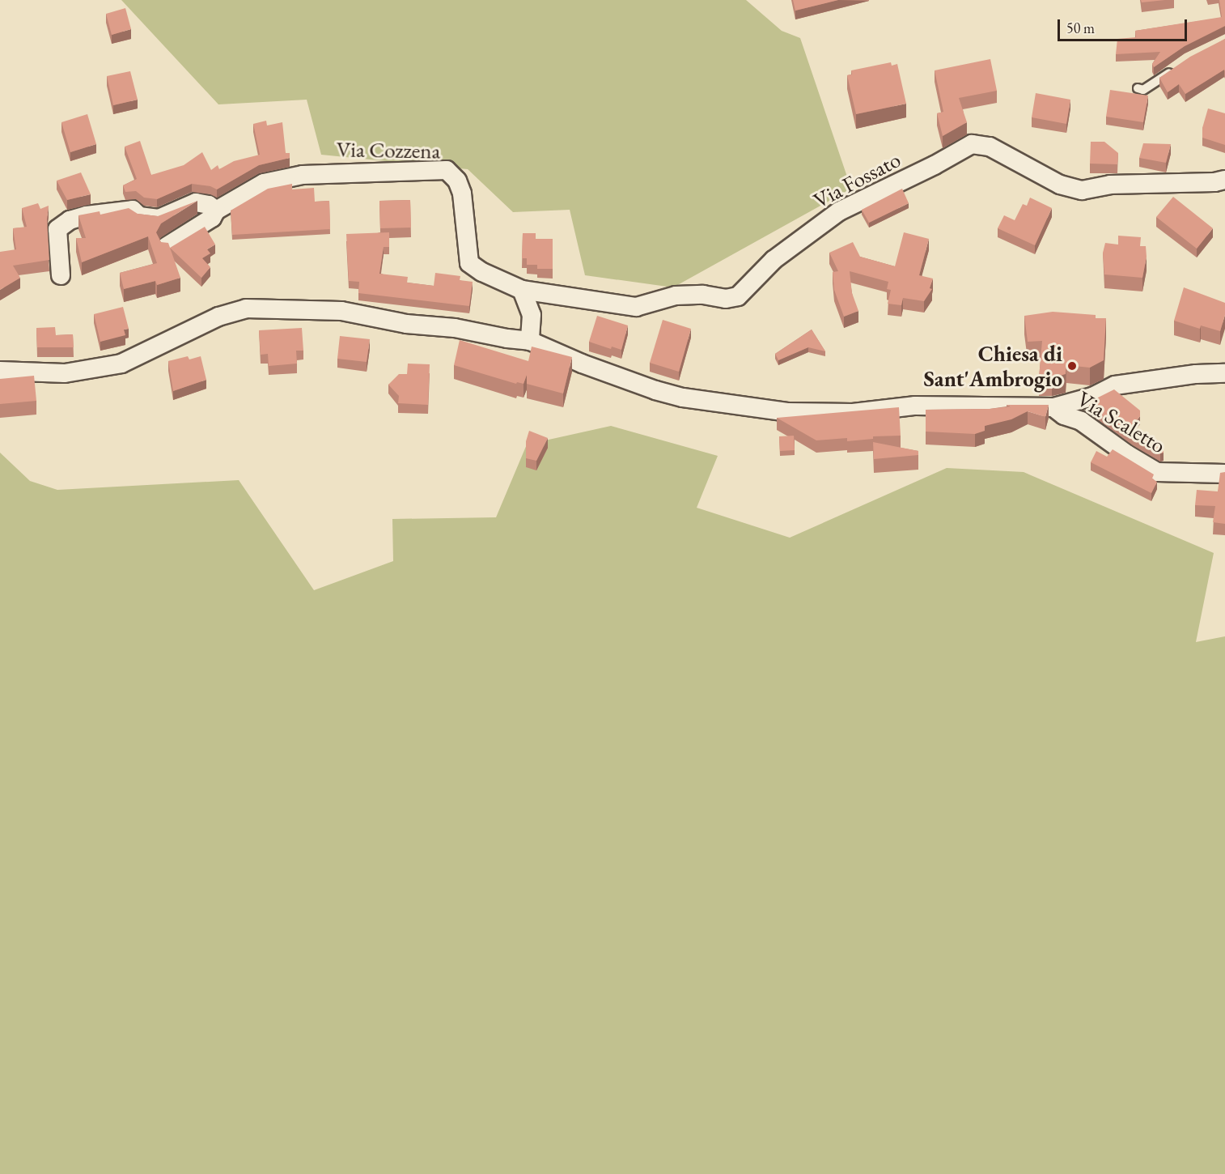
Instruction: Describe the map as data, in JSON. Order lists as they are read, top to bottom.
{
  "streets": {
    "street": ["Via Cozzena", "Via Fossato", "Via Scaletto"]
  },
  "crossings": [
    ["Via Cozzena", "Via Fossato"]
  ],
  "places": ["Chiesa di Sant'Ambrogio"],
  "scale_bar": "50 m"
}
